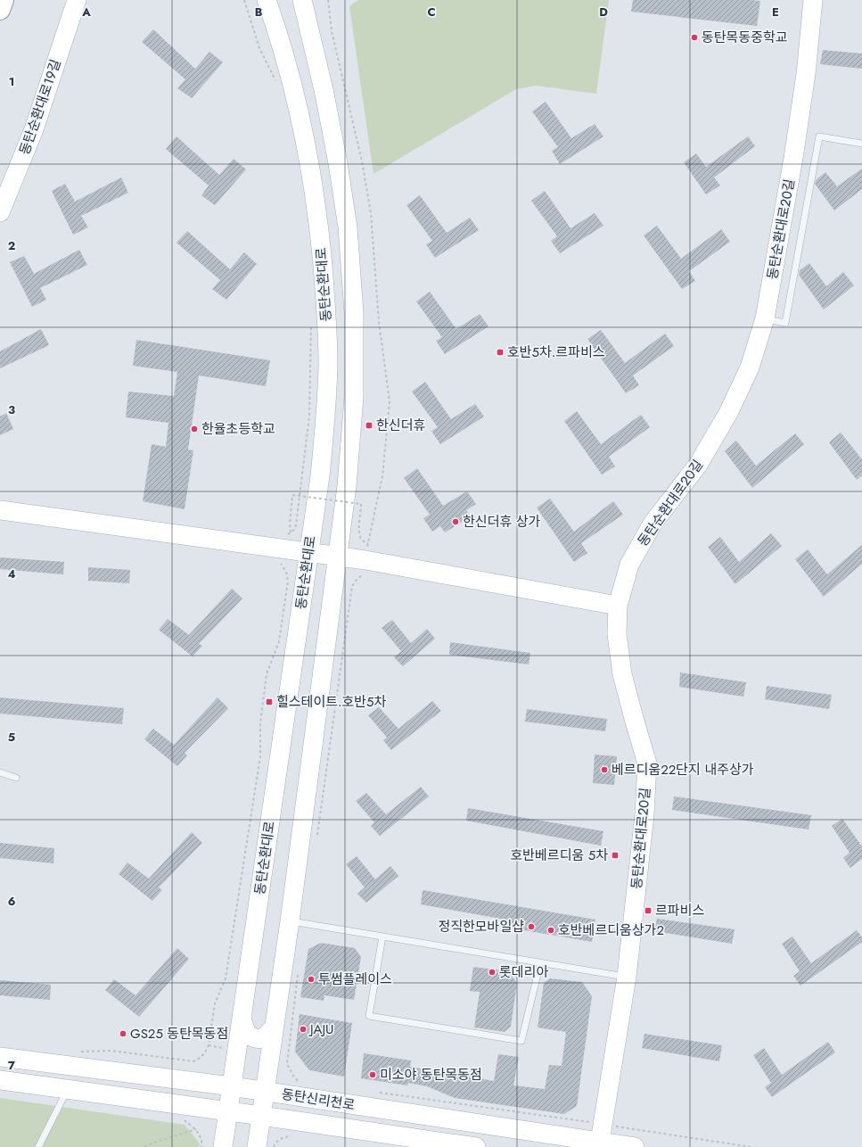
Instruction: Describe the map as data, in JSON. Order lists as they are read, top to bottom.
{
  "streets": {
    "main road": [
      "동탄순환대로19길",
      "동탄순환대로20길",
      "동탄순환대로",
      "동탄신리천로"
    ]
  },
  "crossings": [
    ["동탄순환대로20길", "동탄신리천로"],
    ["동탄순환대로", "동탄신리천로"]
  ],
  "places": {
    "other": [
      "동탄목동중학교",
      "한율초등학교",
      "한신더휴 상가",
      "베르디움22단지 내주상가",
      "정직한모바일샵",
      "호반베르디움상가2",
      "롯데리아",
      "투썸플레이스",
      "JAJU",
      "GS25 동탄목동점",
      "미소야 동탄목동점"
    ],
    "transit": [
      "호반5차.르파비스",
      "한신더휴",
      "힐스테이트.호반5차",
      "호반베르디움 5차",
      "르파비스"
    ]
  },
  "grid": {
    "columns": [
      "A",
      "B",
      "C",
      "D",
      "E"
    ],
    "rows": [
      "1",
      "2",
      "3",
      "4",
      "5",
      "6",
      "7"
    ]
  }
}
